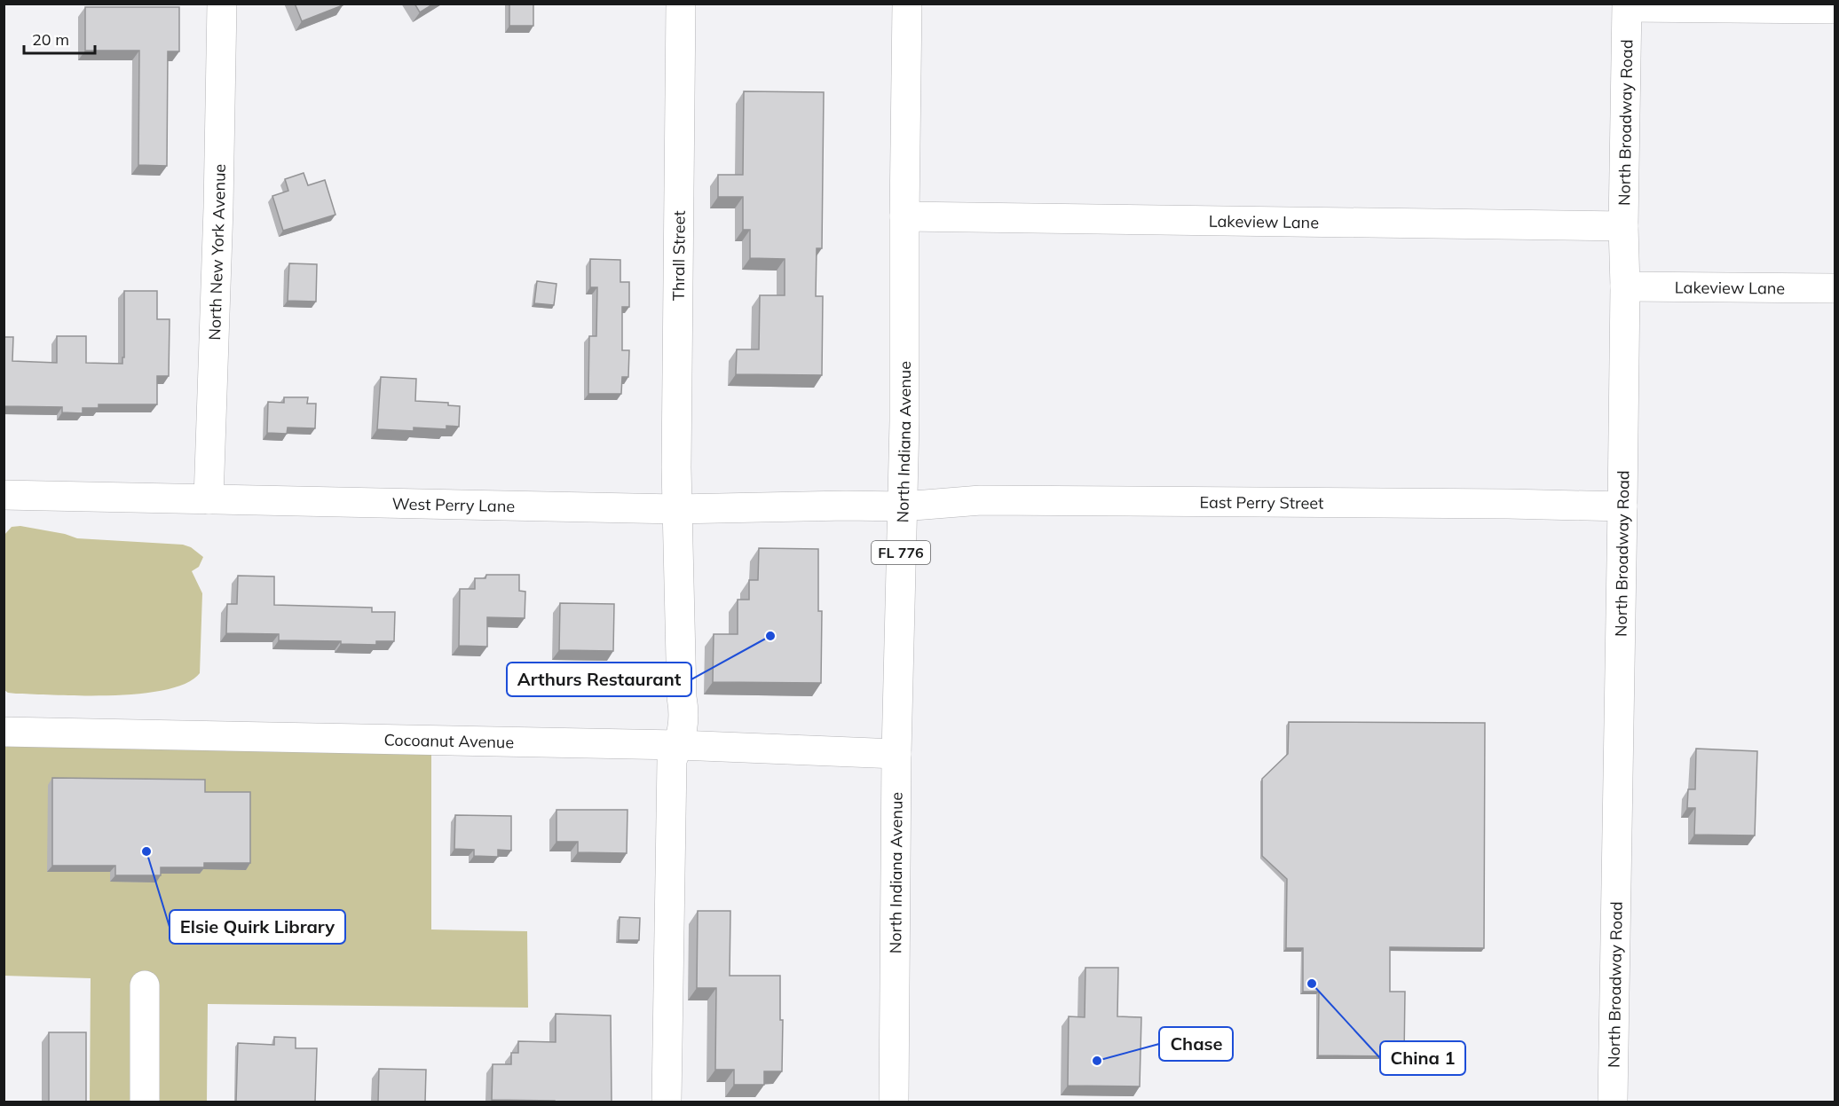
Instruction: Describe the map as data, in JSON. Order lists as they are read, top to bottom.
{
  "streets": {
    "street": [
      "North Broadway Road",
      "Lakeview Lane",
      "North New York Avenue",
      "Thrall Street",
      "North Indiana Avenue",
      "East Perry Street",
      "West Perry Lane",
      "FL 776",
      "Cocoanut Avenue"
    ]
  },
  "crossings": [
    ["North Broadway Road", "Lakeview Lane"],
    ["North Broadway Road", "East Perry Street"],
    ["Lakeview Lane", "North Indiana Avenue"],
    ["North New York Avenue", "West Perry Lane"],
    ["Thrall Street", "West Perry Lane"],
    ["Thrall Street", "Cocoanut Avenue"],
    ["North Indiana Avenue", "East Perry Street"],
    ["North Indiana Avenue", "West Perry Lane"],
    ["North Indiana Avenue", "Cocoanut Avenue"],
    ["East Perry Street", "West Perry Lane"]
  ],
  "places": [
    "Arthurs Restaurant",
    "Elsie Quirk Library",
    "China 1",
    "Chase"
  ],
  "scale_bar": "20 m"
}
